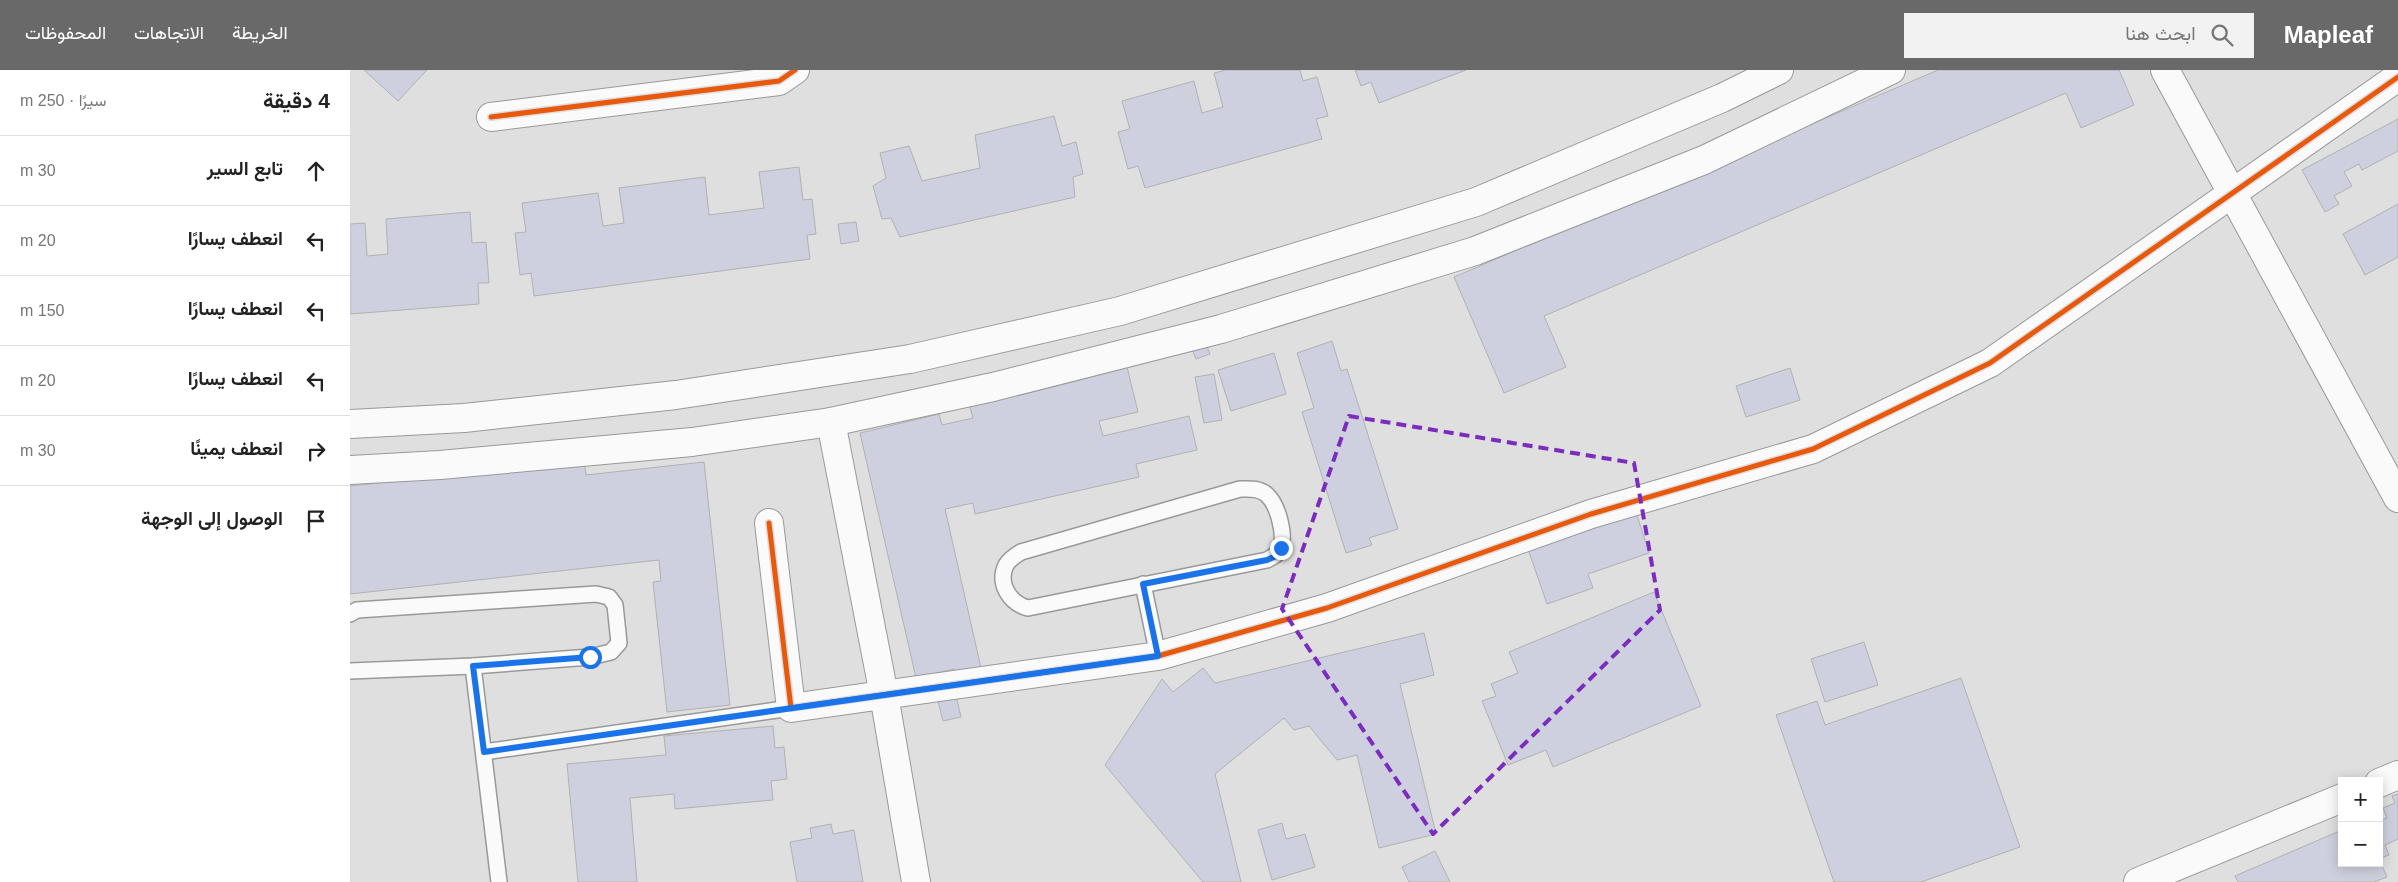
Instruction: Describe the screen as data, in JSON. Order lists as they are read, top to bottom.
{
  "page": {
    "header": "Mapleaf",
    "search": "ابحث هنا",
    "nav": ["الخريطة", "الاتجاهات", "المحفوظات"],
    "heading": ["4 دقيقة", "سيرًا · 250 m"],
    "list": [
      ["تابع السير", "30 m"],
      ["انعطف يسارًا", "20 m"],
      ["انعطف يسارًا", "150 m"],
      ["انعطف يسارًا", "20 m"],
      ["انعطف يمينًا", "30 m"],
      "الوصول إلى الوجهة"
    ],
    "map_buttons": ["+", "−"]
  }
}
